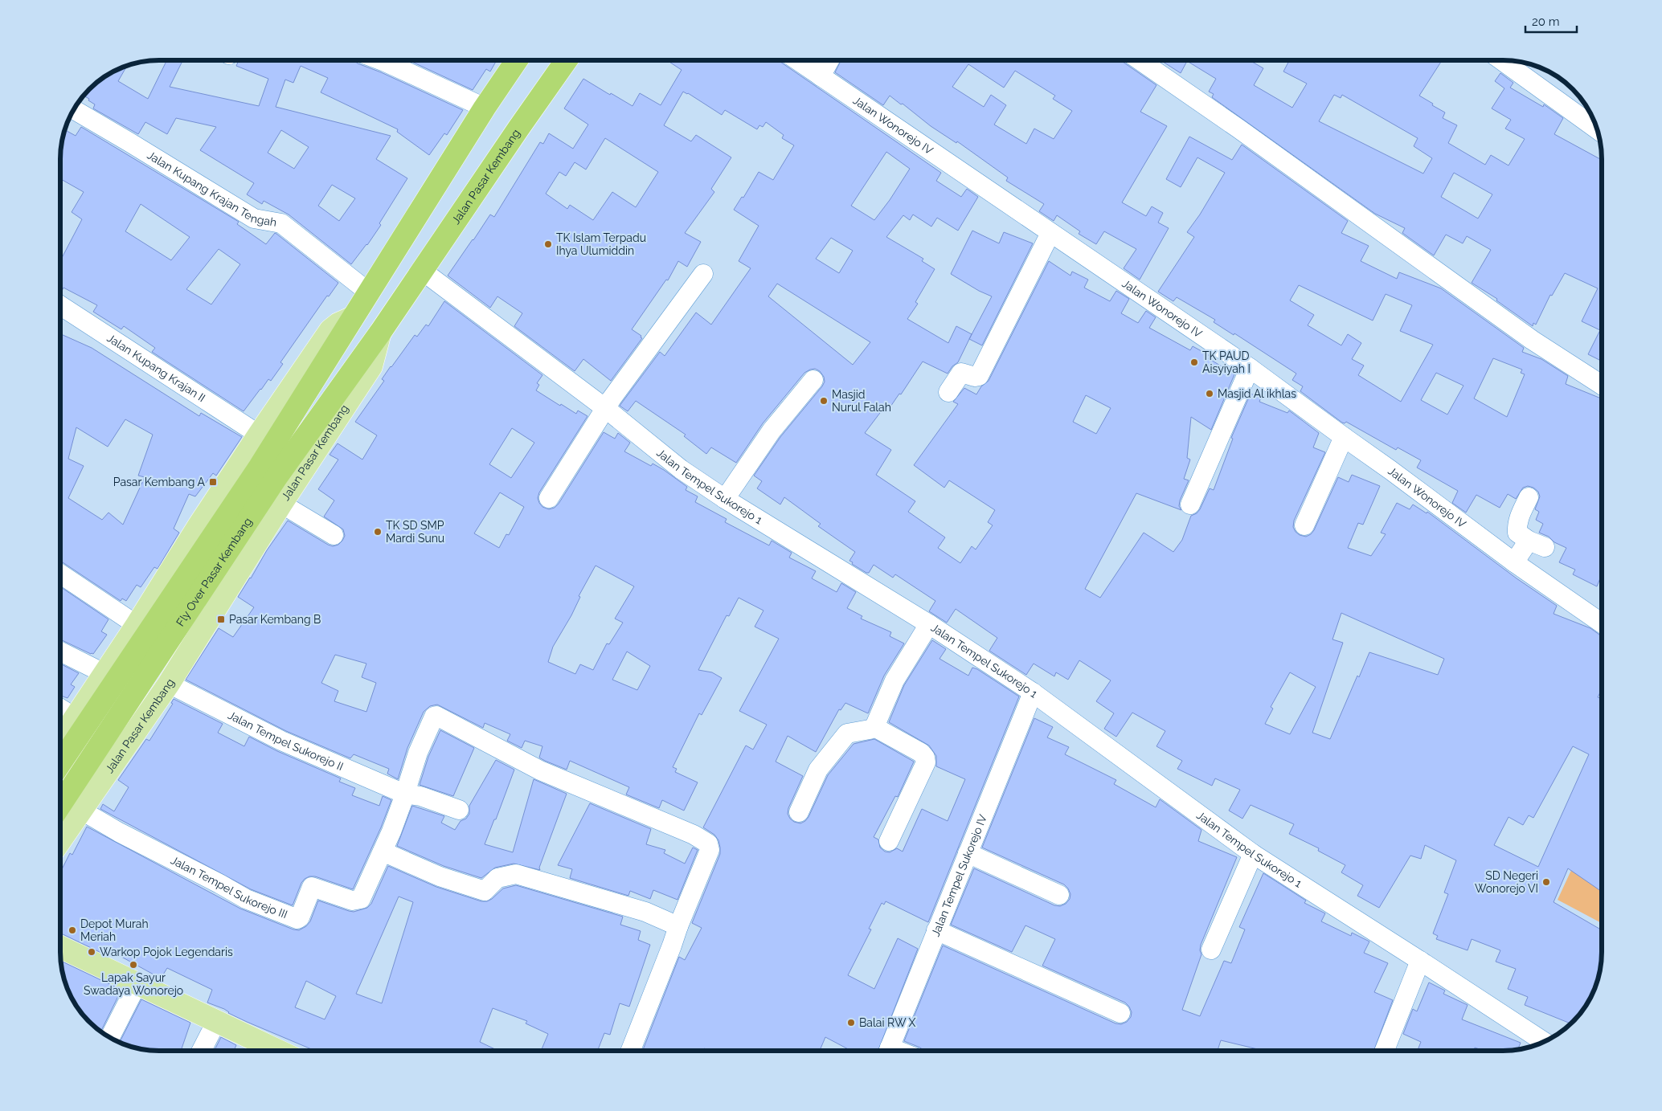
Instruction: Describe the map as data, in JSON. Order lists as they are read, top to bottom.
{
  "streets": {
    "highway": ["Jalan Pasar Kembang", "Fly Over Pasar Kembang"],
    "street": [
      "Jalan Wonorejo IV",
      "Jalan Kupang Krajan Tengah",
      "Jalan Kupang Krajan II",
      "Jalan Tempel Sukorejo 1",
      "Jalan Tempel Sukorejo II",
      "Jalan Tempel Sukorejo IV",
      "Jalan Tempel Sukorejo III"
    ]
  },
  "crossings": [
    ["Jalan Pasar Kembang", "Jalan Tempel Sukorejo 1"],
    ["Jalan Pasar Kembang", "Fly Over Pasar Kembang"],
    ["Jalan Pasar Kembang", "Jalan Tempel Sukorejo II"],
    ["Jalan Pasar Kembang", "Jalan Tempel Sukorejo III"],
    ["Jalan Tempel Sukorejo 1", "Jalan Tempel Sukorejo IV"]
  ],
  "places": {
    "other": [
      "TK Islam Terpadu Ihya Ulumiddin",
      "TK PAUD Aisyiyah I",
      "Masjid Al ikhlas",
      "Masjid Nurul Falah",
      "TK SD SMP Mardi Sunu",
      "SD Negeri Wonorejo VI",
      "Depot Murah Meriah",
      "Warkop Pojok Legendaris",
      "Lapak Sayur Swadaya Wonorejo",
      "Balai RW X"
    ],
    "transit": ["Pasar Kembang A", "Pasar Kembang B"]
  },
  "scale_bar": "20 m"
}
